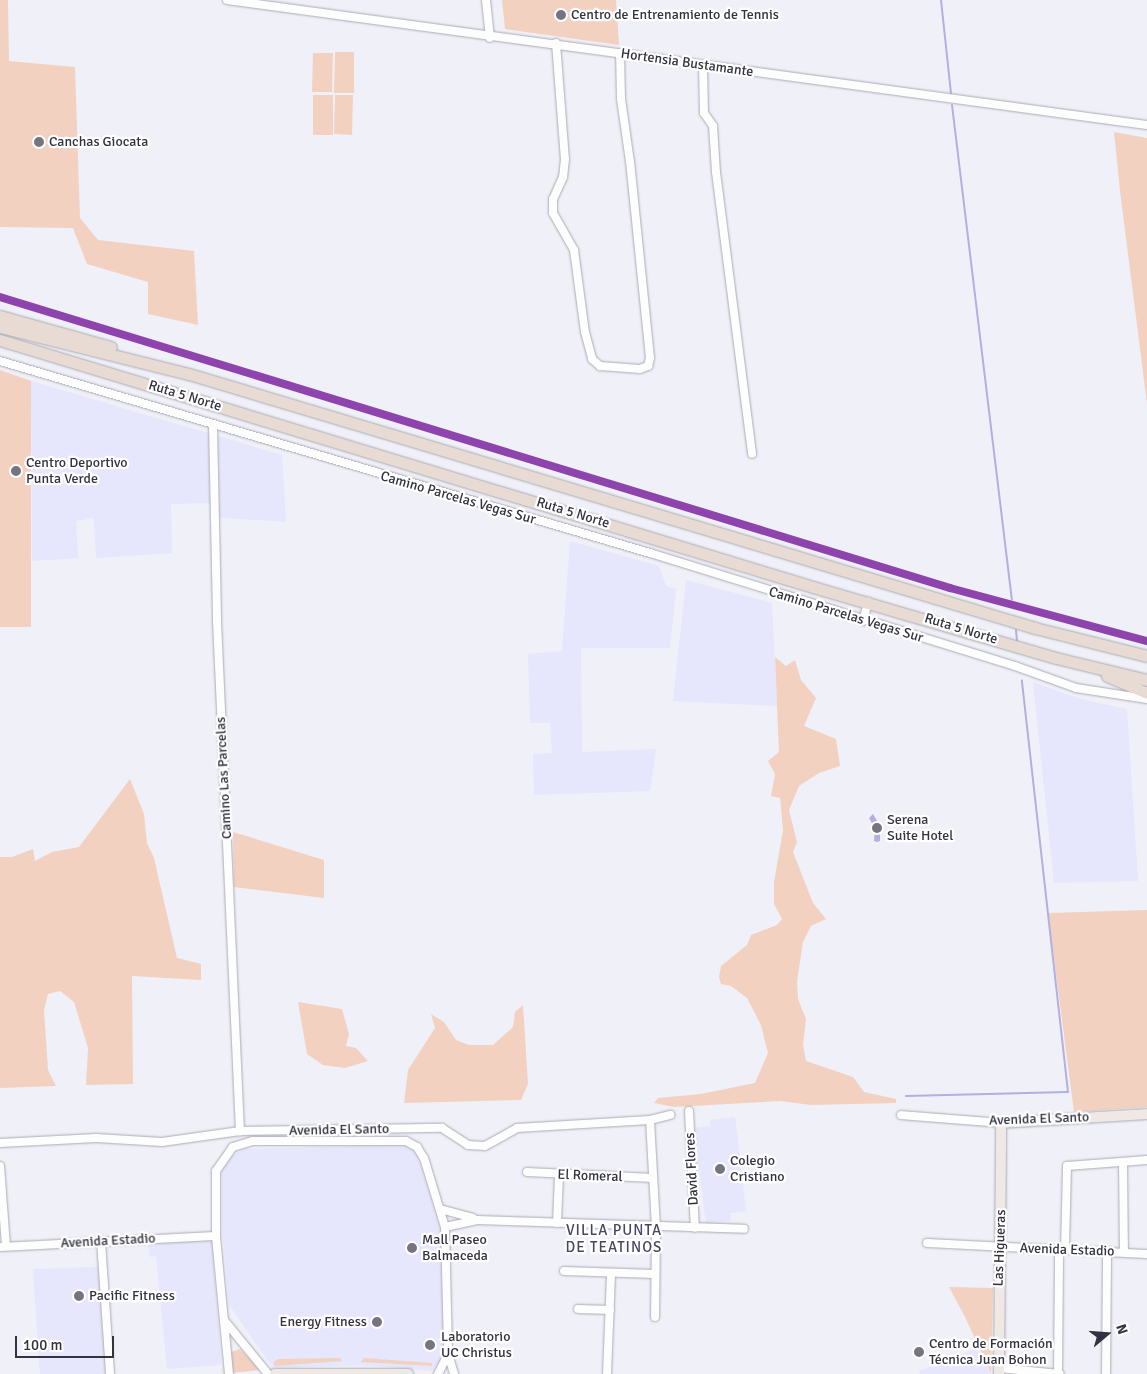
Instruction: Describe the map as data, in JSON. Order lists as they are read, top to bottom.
{
  "streets": {
    "highway": ["Ruta 5 Norte"],
    "main road": ["Avenida El Santo", "Las Higueras"],
    "street": [
      "Hortensia Bustamante",
      "Camino Parcelas Vegas Sur",
      "Camino Las Parcelas",
      "David Flores",
      "El Romeral",
      "Avenida Estadio"
    ]
  },
  "crossings": [
    ["Camino Parcelas Vegas Sur", "Camino Las Parcelas"],
    ["Camino Las Parcelas", "Avenida El Santo"],
    ["Avenida El Santo", "Las Higueras"],
    ["Avenida Estadio", "Las Higueras"]
  ],
  "districts": ["VILLA PUNTA DE TEATINOS"],
  "places": [
    "Centro de Entrenamiento de Tennis",
    "Canchas Giocata",
    "Centro Deportivo Punta Verde",
    "Serena Suite Hotel",
    "Colegio Cristiano",
    "Mall Paseo Balmaceda",
    "Pacific Fitness",
    "Energy Fitness",
    "Laboratorio UC Christus",
    "Centro de Formación Técnica Juan Bohon"
  ],
  "scale_bar": "100 m",
  "north": "right"
}
